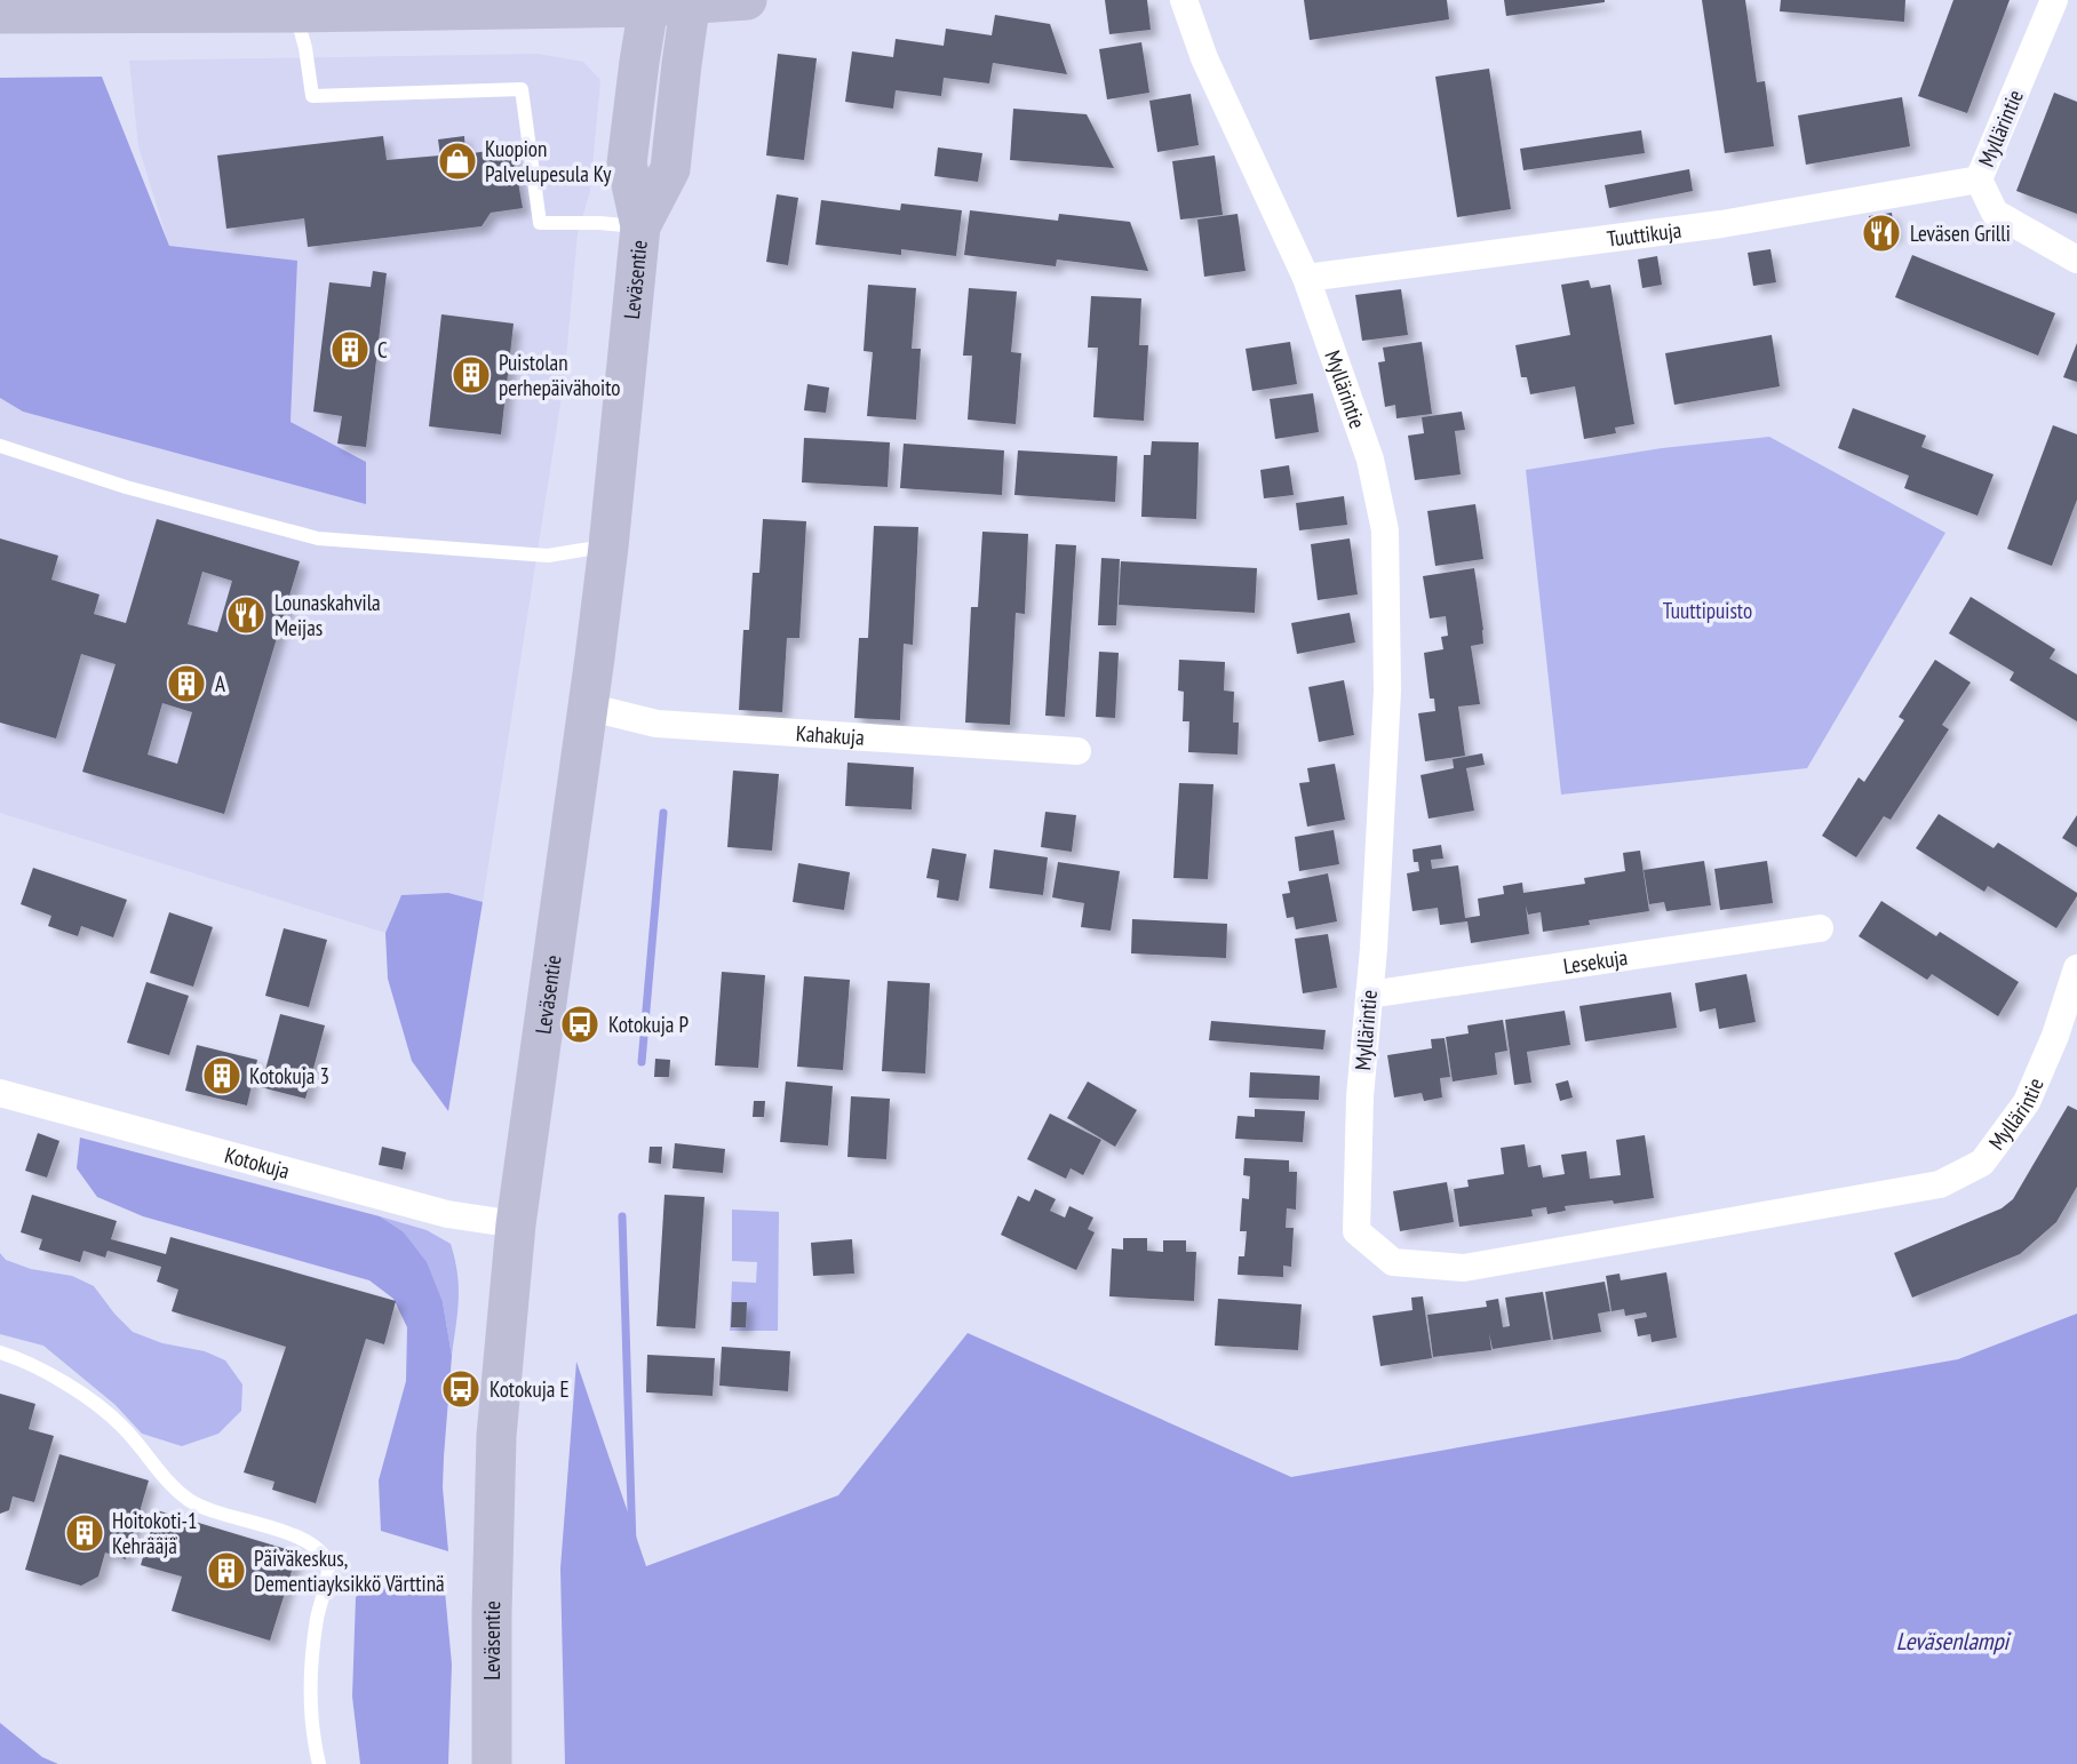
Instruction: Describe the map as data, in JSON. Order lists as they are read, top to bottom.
{
  "streets": {
    "main road": ["Leväsentie"],
    "street": [
      "Myllärintie",
      "Tuuttikuja",
      "Kahakuja",
      "Lesekuja",
      "Kotokuja"
    ]
  },
  "crossings": [
    ["Myllärintie", "Tuuttikuja"],
    ["Myllärintie", "Lesekuja"],
    ["Leväsentie", "Kahakuja"],
    ["Leväsentie", "Kotokuja"]
  ],
  "water": ["Leväsenlampi"],
  "parks": ["Tuuttipuisto"],
  "places": {
    "shop": ["Kuopion Palvelupesula Ky"],
    "restaurant": ["Leväsen Grilli", "Lounaskahvila Meijas"],
    "building": [
      "C",
      "Puistolan perhepäivähoito",
      "A",
      "Kotokuja 3",
      "Hoitokoti-1 Kehrääjä",
      "Päiväkeskus, Dementiayksikkö Värttinä"
    ],
    "bus stop": ["Kotokuja P", "Kotokuja E"]
  }
}
